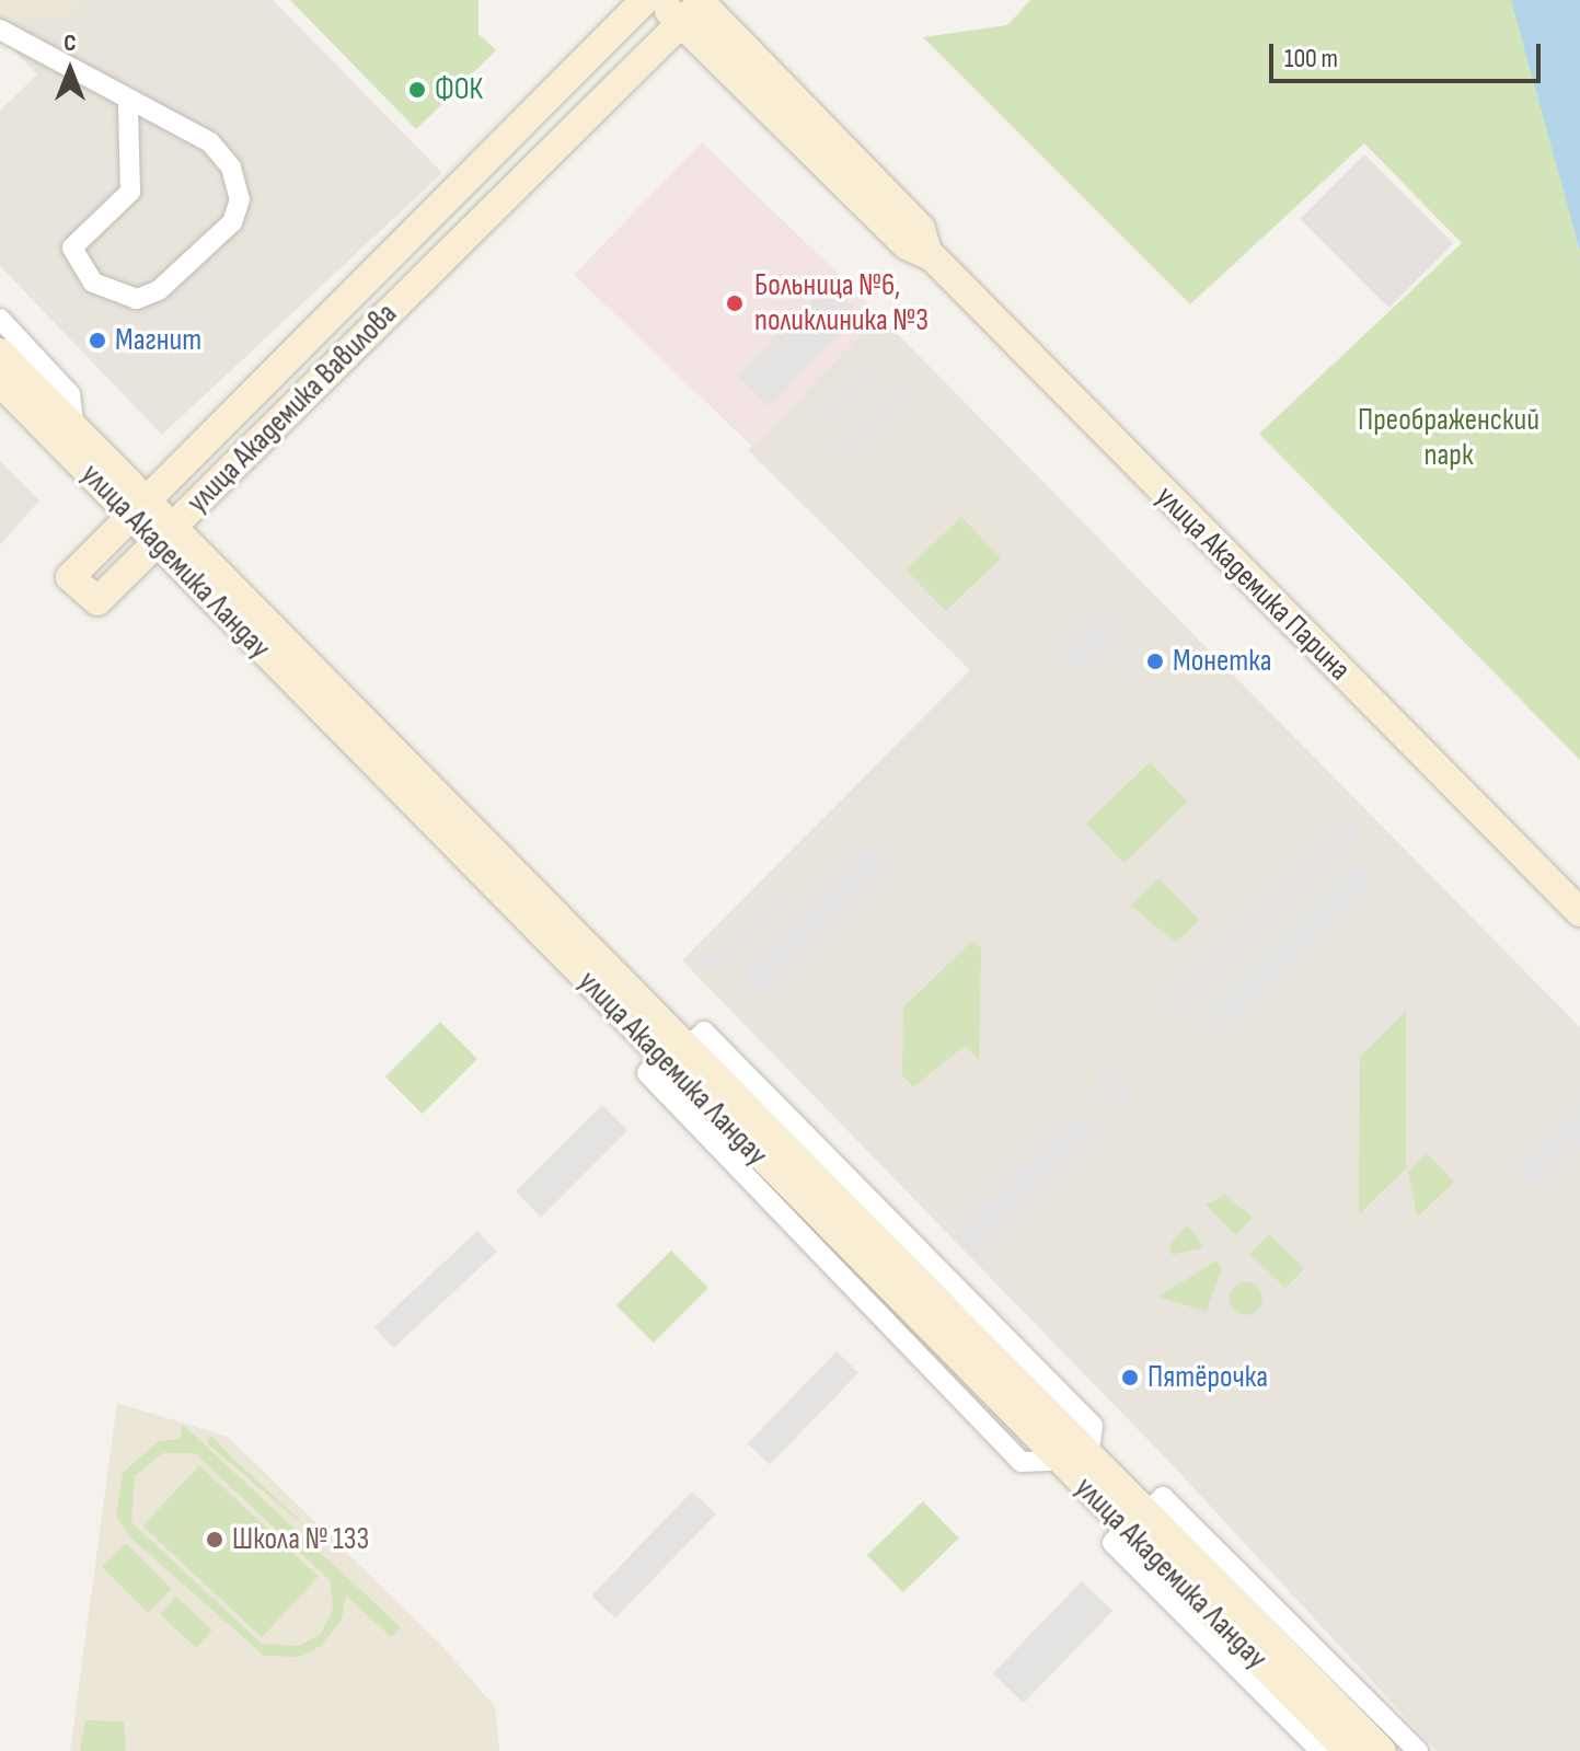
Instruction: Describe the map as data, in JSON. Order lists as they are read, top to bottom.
{
  "streets": {
    "street": ["улица Академика Вавилова", "улица Академика Ландау", "улица Академика Парина"]
  },
  "crossings": [
    ["улица Академика Вавилова", "улица Академика Ландау"],
    ["улица Академика Вавилова", "улица Академика Парина"]
  ],
  "parks": ["Преображенский парк"],
  "places": [
    "ФОК",
    "Больница №6, поликлиника №3",
    "Магнит",
    "Монетка",
    "Пятёрочка",
    "Школа № 133"
  ],
  "scale_bar": "100 m",
  "north": "top"
}
